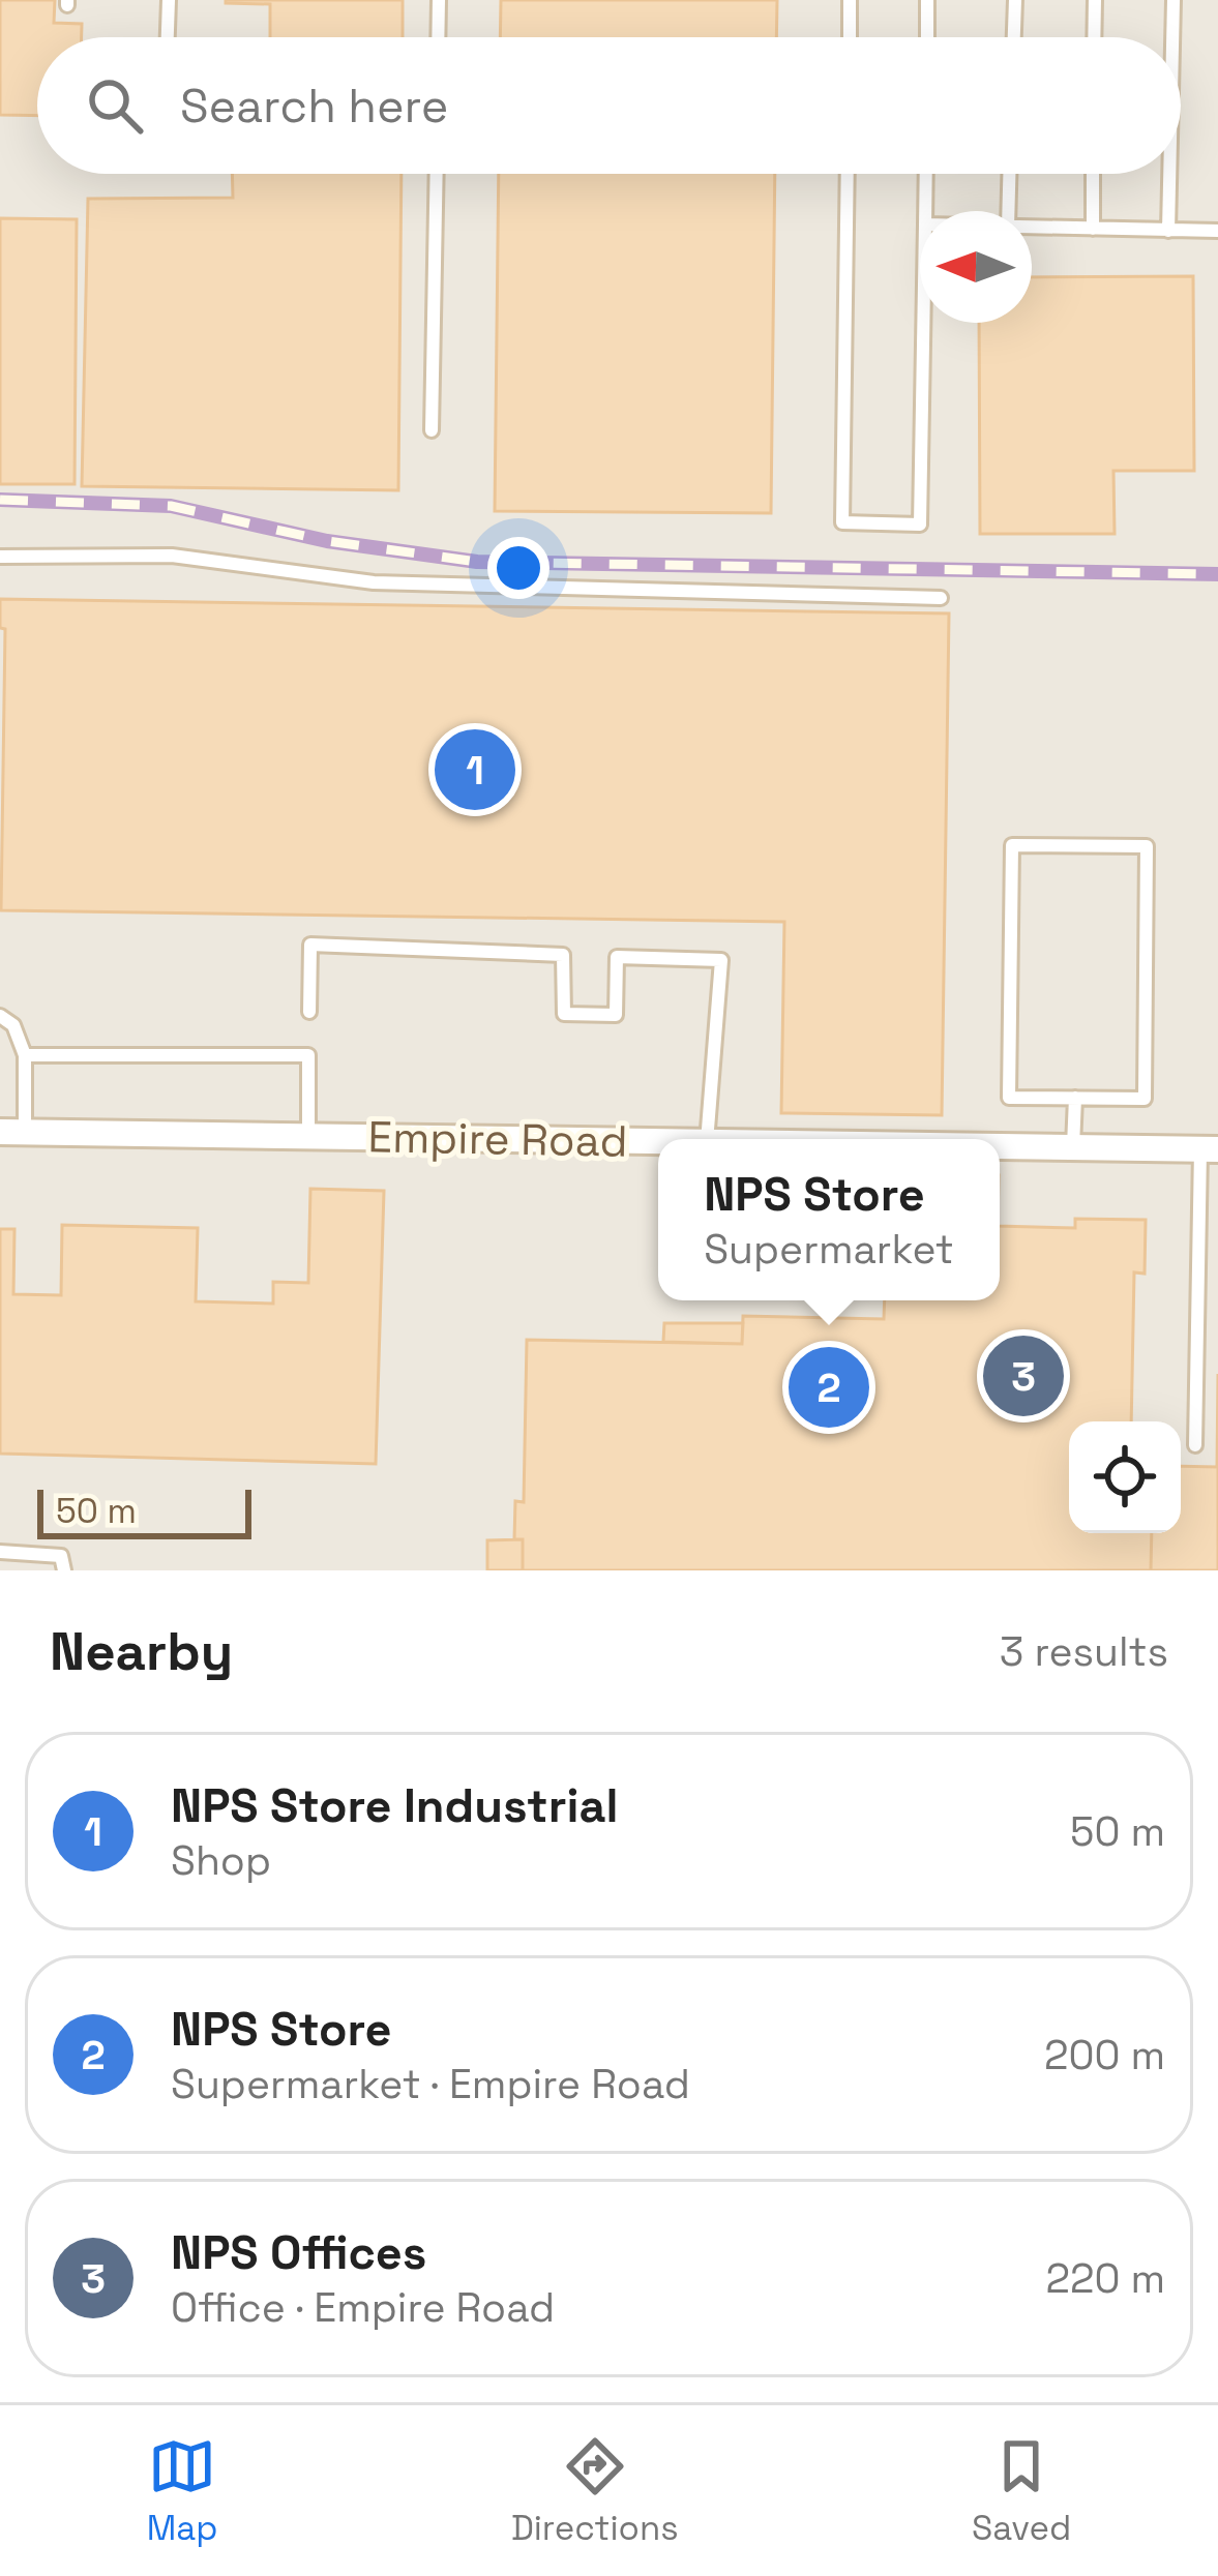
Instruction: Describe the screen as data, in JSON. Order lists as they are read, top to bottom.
{
  "streets": {
    "street": ["Empire Road"]
  },
  "scale_bar": "50 m",
  "north": "left",
  "page": {
    "search": "Search here",
    "pins": ["1", "3", "2"],
    "popup": ["NPS Store", "Supermarket"],
    "scale": "50 m",
    "heading": ["Nearby", "3 results"],
    "list": [
      {
        "mark": "1",
        "name": "NPS Store Industrial",
        "note": "Shop",
        "value": "50 m"
      },
      {
        "mark": "2",
        "name": "NPS Store",
        "note": "Supermarket · Empire Road",
        "value": "200 m"
      },
      {
        "mark": "3",
        "name": "NPS Offices",
        "note": "Office · Empire Road",
        "value": "220 m"
      }
    ],
    "nav": ["Map", "Directions", "Saved"]
  }
}
